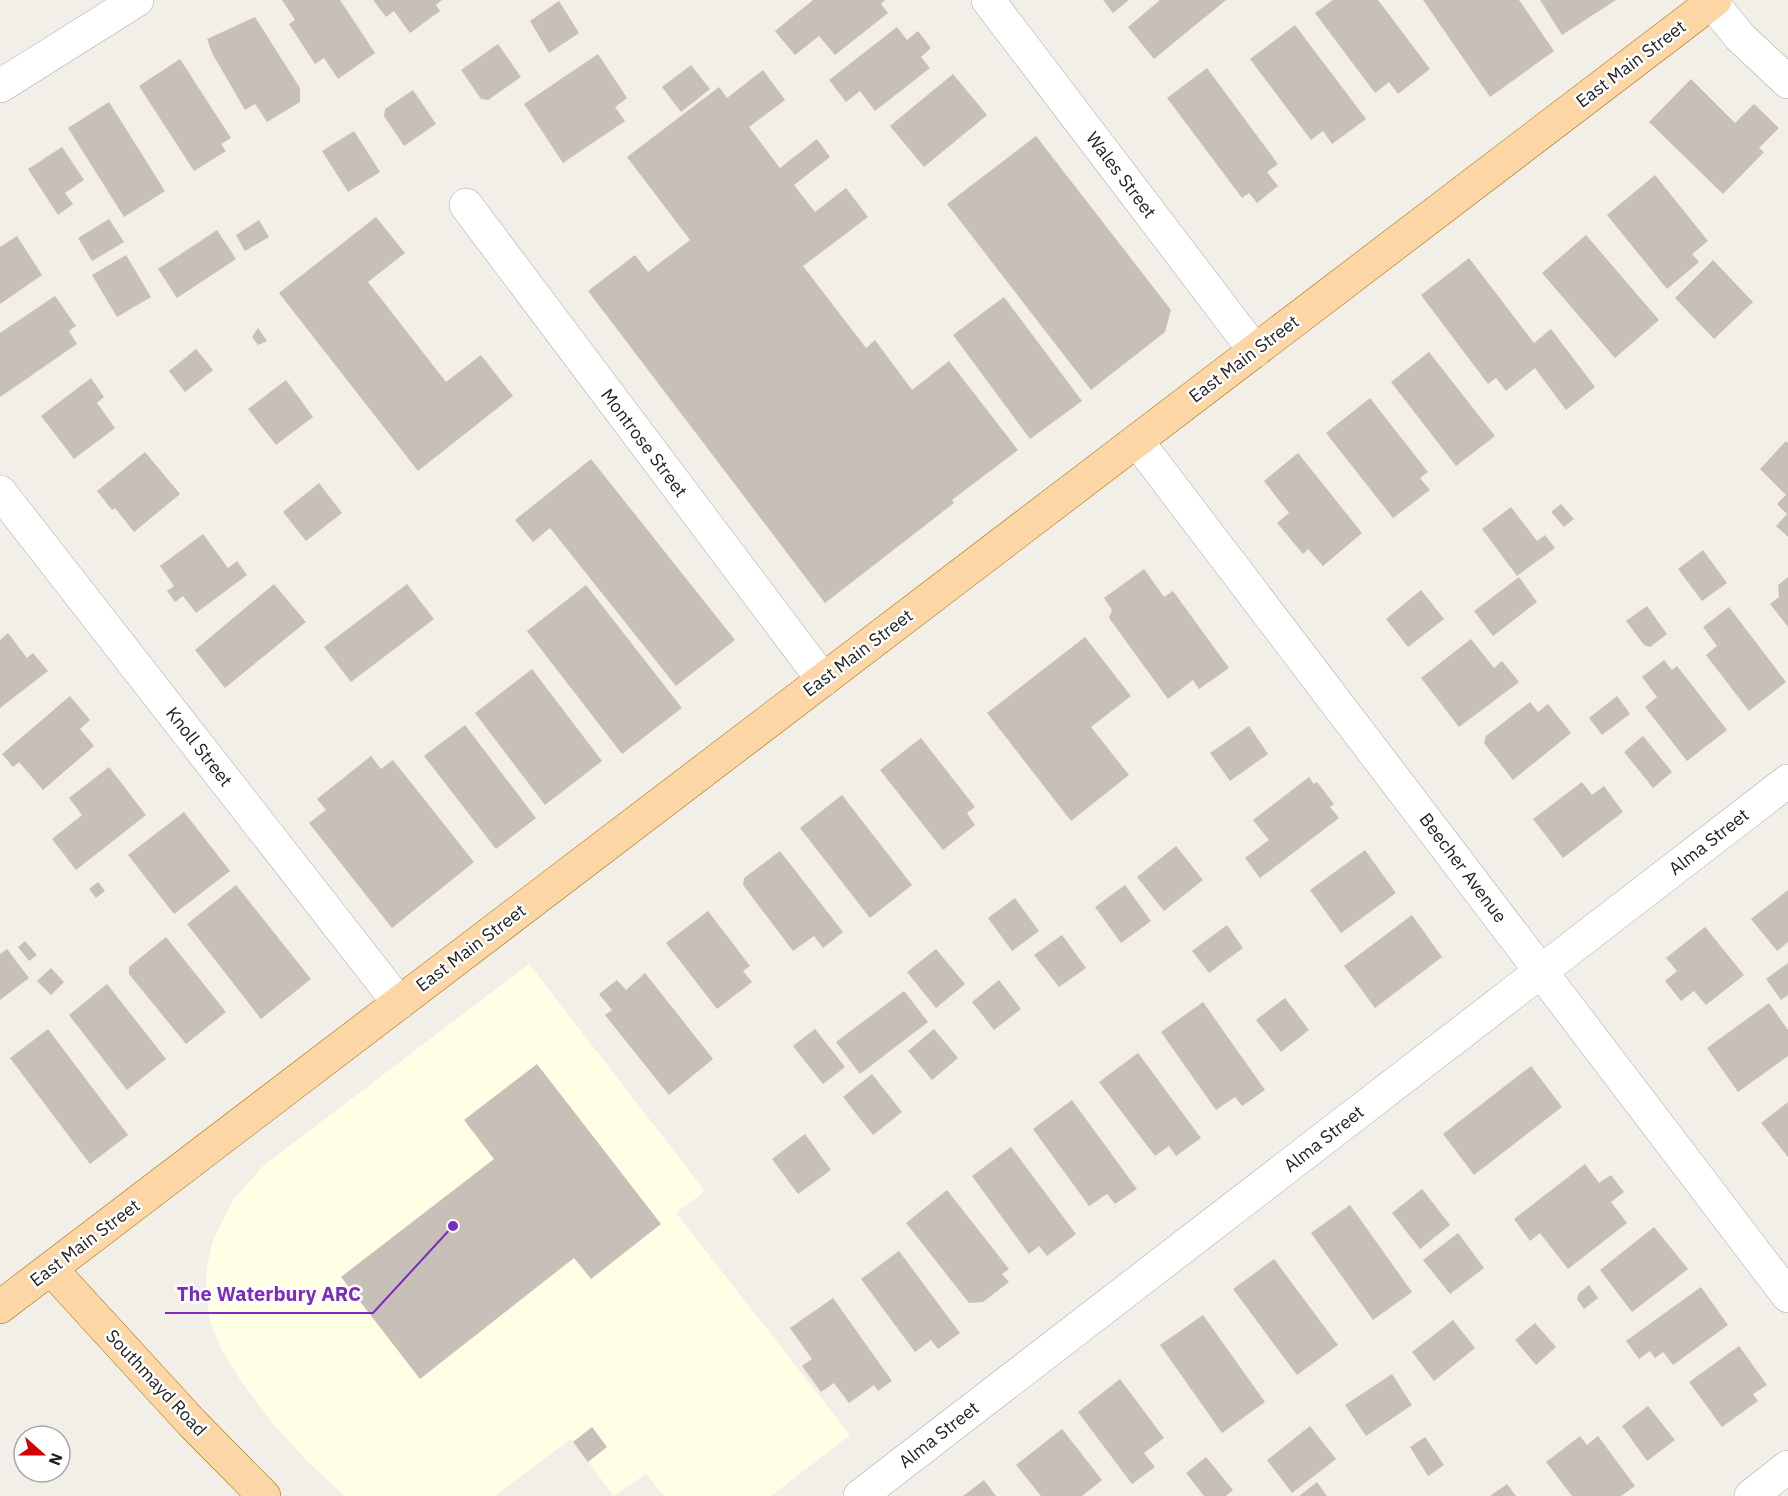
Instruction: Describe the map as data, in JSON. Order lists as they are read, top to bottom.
{
  "streets": {
    "main road": ["East Main Street", "Southmayd Road"],
    "street": [
      "Wales Street",
      "Montrose Street",
      "Knoll Street",
      "Alma Street",
      "Beecher Avenue"
    ]
  },
  "crossings": [
    ["East Main Street", "Wales Street"],
    ["East Main Street", "Montrose Street"],
    ["East Main Street", "Knoll Street"],
    ["East Main Street", "Beecher Avenue"],
    ["East Main Street", "Southmayd Road"],
    ["Alma Street", "Beecher Avenue"]
  ],
  "places": ["The Waterbury ARC"],
  "north": "right"
}
